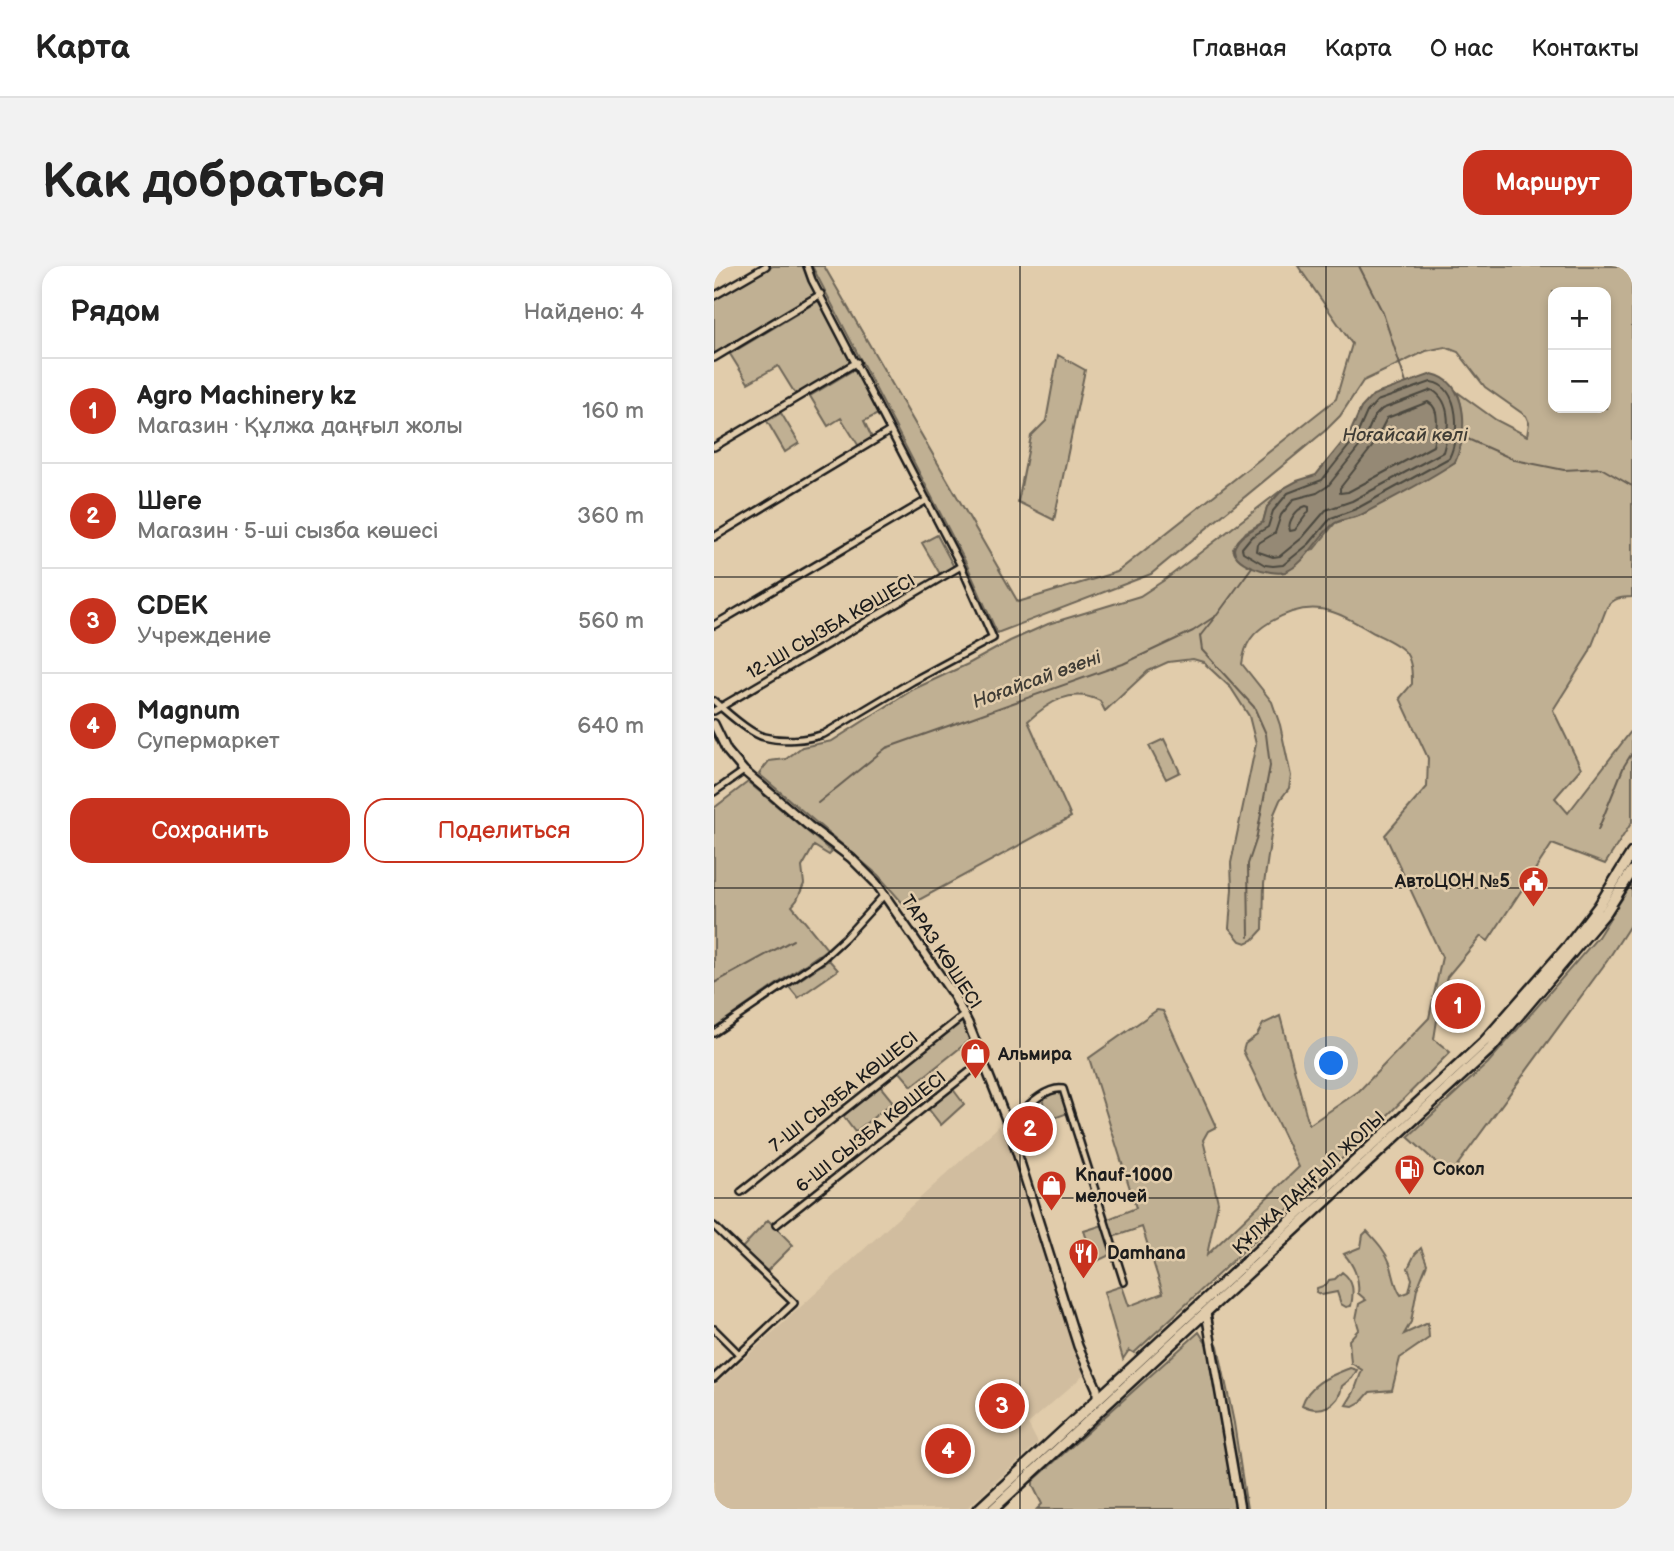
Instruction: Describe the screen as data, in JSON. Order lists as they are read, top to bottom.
{
  "streets": {
    "main road": ["ҚҰЛЖА ДАҢҒЫЛ ЖОЛЫ"],
    "street": [
      "12-ШІ СЫЗБА КӨШЕСІ",
      "ТАРАЗ КӨШЕСІ",
      "7-ШІ СЫЗБА КӨШЕСІ",
      "6-ШІ СЫЗБА КӨШЕСІ"
    ]
  },
  "crossings": [
    ["ТАРАЗ КӨШЕСІ", "7-ШІ СЫЗБА КӨШЕСІ"],
    ["ТАРАЗ КӨШЕСІ", "6-ШІ СЫЗБА КӨШЕСІ"],
    ["ТАРАЗ КӨШЕСІ", "ҚҰЛЖА ДАҢҒЫЛ ЖОЛЫ"]
  ],
  "water": ["Ноғайсай көлі", "Ноғайсай өзені"],
  "places": {
    "public building": ["АвтоЦОН №5"],
    "shop": ["Альмира", "Knauf-1000 мелочей"],
    "fuel station": ["Сокол"],
    "restaurant": ["Damhana"]
  },
  "page": {
    "header": "Карта",
    "nav": [
      "Главная",
      "Карта",
      "О нас",
      "Контакты"
    ],
    "buttons": [
      "Маршрут",
      ["Сохранить", "Поделиться"]
    ],
    "title": "Как добраться",
    "heading": ["Рядом", "Найдено: 4"],
    "map_buttons": ["+", "−"],
    "list": [
      {
        "mark": "1",
        "name": "Agro Machinery kz",
        "note": "Магазин · Құлжа даңғыл жолы",
        "value": "160 m"
      },
      {
        "mark": "2",
        "name": "Шеге",
        "note": "Магазин · 5-ші сызба көшесі",
        "value": "360 m"
      },
      {
        "mark": "3",
        "name": "CDEK",
        "note": "Учреждение",
        "value": "560 m"
      },
      {
        "mark": "4",
        "name": "Magnum",
        "note": "Супермаркет",
        "value": "640 m"
      }
    ],
    "pins": [
      "1",
      "2",
      "3",
      "4"
    ]
  }
}
